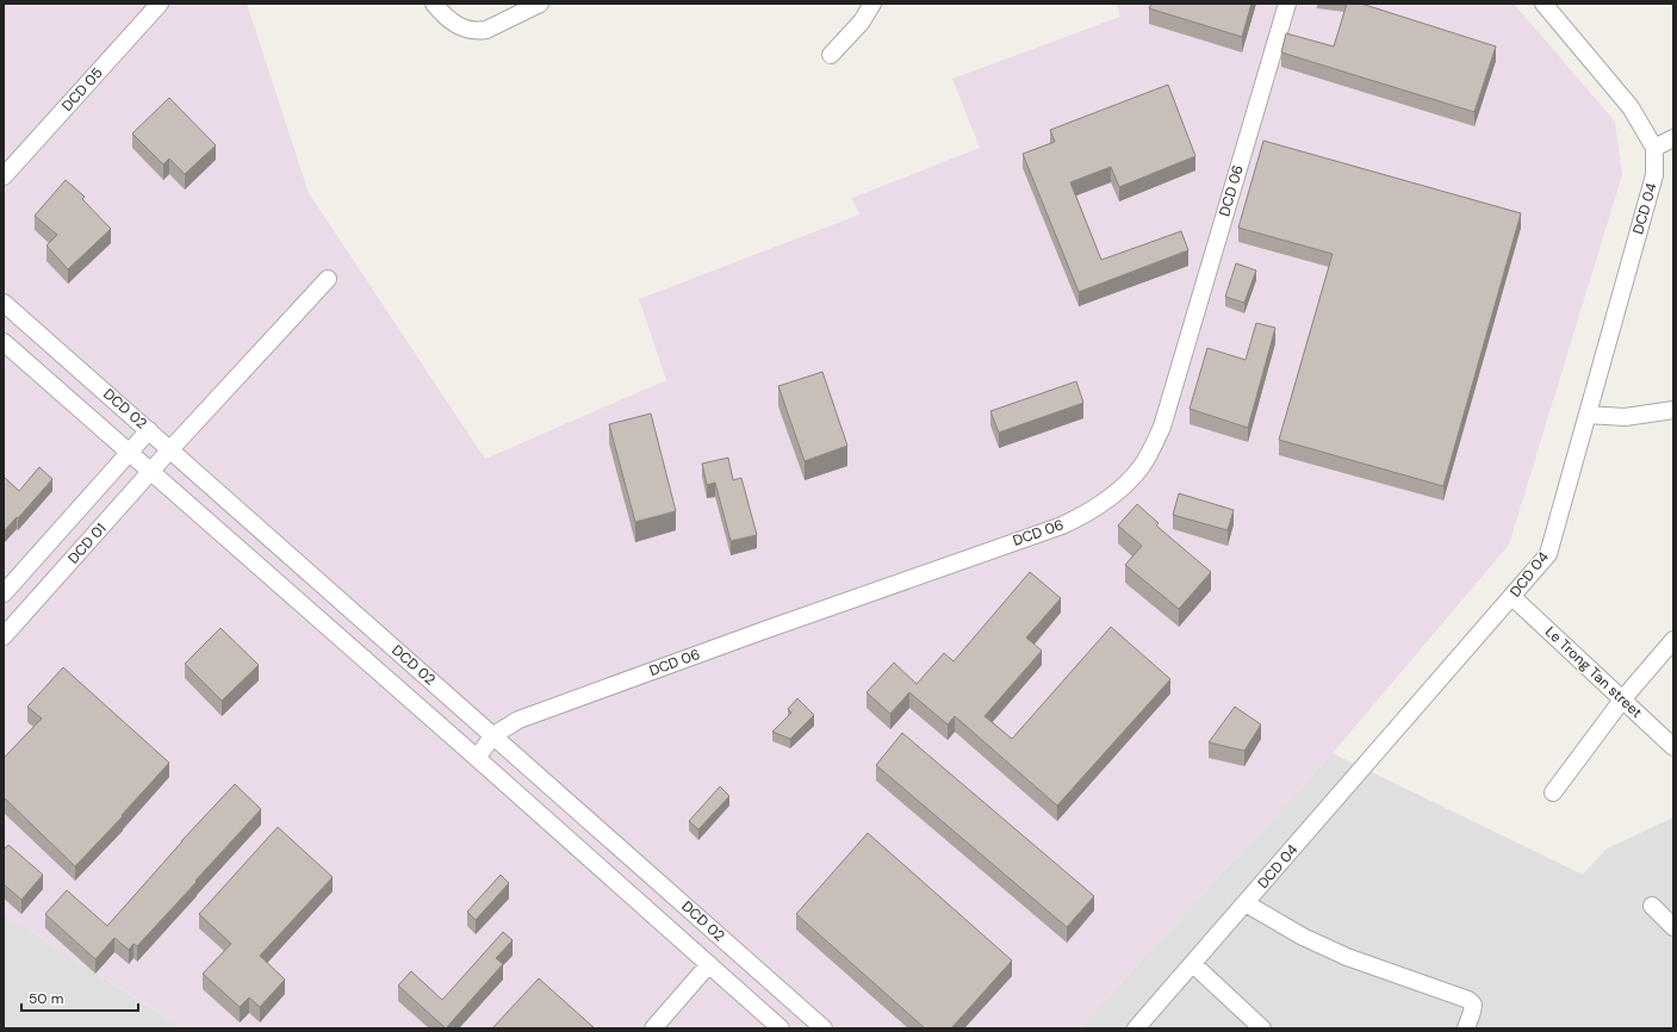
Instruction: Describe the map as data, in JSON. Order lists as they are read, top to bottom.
{
  "streets": {
    "street": [
      "DCD 05",
      "DCD 06",
      "DCD 04",
      "DCD 02",
      "DCD 01",
      "Le Trong Tan street"
    ]
  },
  "crossings": [
    ["DCD 06", "DCD 02"],
    ["DCD 04", "Le Trong Tan street"],
    ["DCD 02", "DCD 01"]
  ],
  "scale_bar": "50 m"
}
